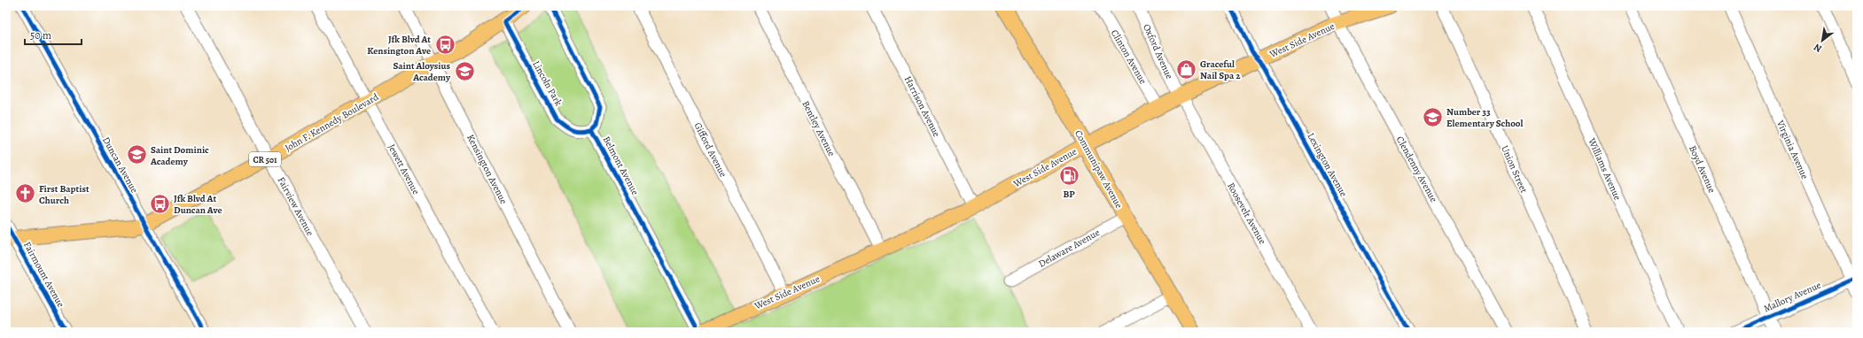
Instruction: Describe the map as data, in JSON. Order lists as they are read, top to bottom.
{
  "streets": {
    "main road": [
      "West Side Avenue",
      "John F. Kennedy Boulevard",
      "CR 501",
      "Communipaw Avenue"
    ],
    "street": [
      "Oxford Avenue",
      "Clinton Avenue",
      "Lincoln Park",
      "Harrison Avenue",
      "Bentley Avenue",
      "Gifford Avenue",
      "Virginia Avenue",
      "Duncan Avenue",
      "Lexington Avenue",
      "Belmont Avenue",
      "Jewett Avenue",
      "Kensington Avenue",
      "Clendenny Avenue",
      "Union Street",
      "Williams Avenue",
      "Boyd Avenue",
      "Fairview Avenue",
      "Roosevelt Avenue",
      "Delaware Avenue",
      "Fairmount Avenue",
      "Mallory Avenue"
    ]
  },
  "crossings": [
    ["West Side Avenue", "Oxford Avenue"],
    ["West Side Avenue", "Clinton Avenue"],
    ["West Side Avenue", "Harrison Avenue"],
    ["West Side Avenue", "Bentley Avenue"],
    ["West Side Avenue", "Gifford Avenue"],
    ["West Side Avenue", "Lexington Avenue"],
    ["West Side Avenue", "Belmont Avenue"],
    ["West Side Avenue", "Communipaw Avenue"],
    ["West Side Avenue", "Clendenny Avenue"],
    ["West Side Avenue", "Roosevelt Avenue"],
    ["Oxford Avenue", "Roosevelt Avenue"],
    ["Lincoln Park", "John F. Kennedy Boulevard"],
    ["Lincoln Park", "Belmont Avenue"],
    ["John F. Kennedy Boulevard", "Duncan Avenue"],
    ["John F. Kennedy Boulevard", "Jewett Avenue"],
    ["John F. Kennedy Boulevard", "Kensington Avenue"],
    ["John F. Kennedy Boulevard", "Fairview Avenue"],
    ["John F. Kennedy Boulevard", "Fairmount Avenue"],
    ["Virginia Avenue", "Mallory Avenue"],
    ["Communipaw Avenue", "Delaware Avenue"],
    ["Boyd Avenue", "Mallory Avenue"]
  ],
  "places": {
    "bus stop": ["Jfk Blvd At Kensington Ave", "Jfk Blvd At Duncan Ave"],
    "shop": ["Graceful Nail Spa 2"],
    "school or university": ["Saint Aloysius Academy", "Number 33 Elementary School", "Saint Dominic Academy"],
    "fuel station": ["BP"],
    "church": ["First Baptist Church"]
  },
  "scale_bar": "50 m",
  "north": "bottom left"
}
